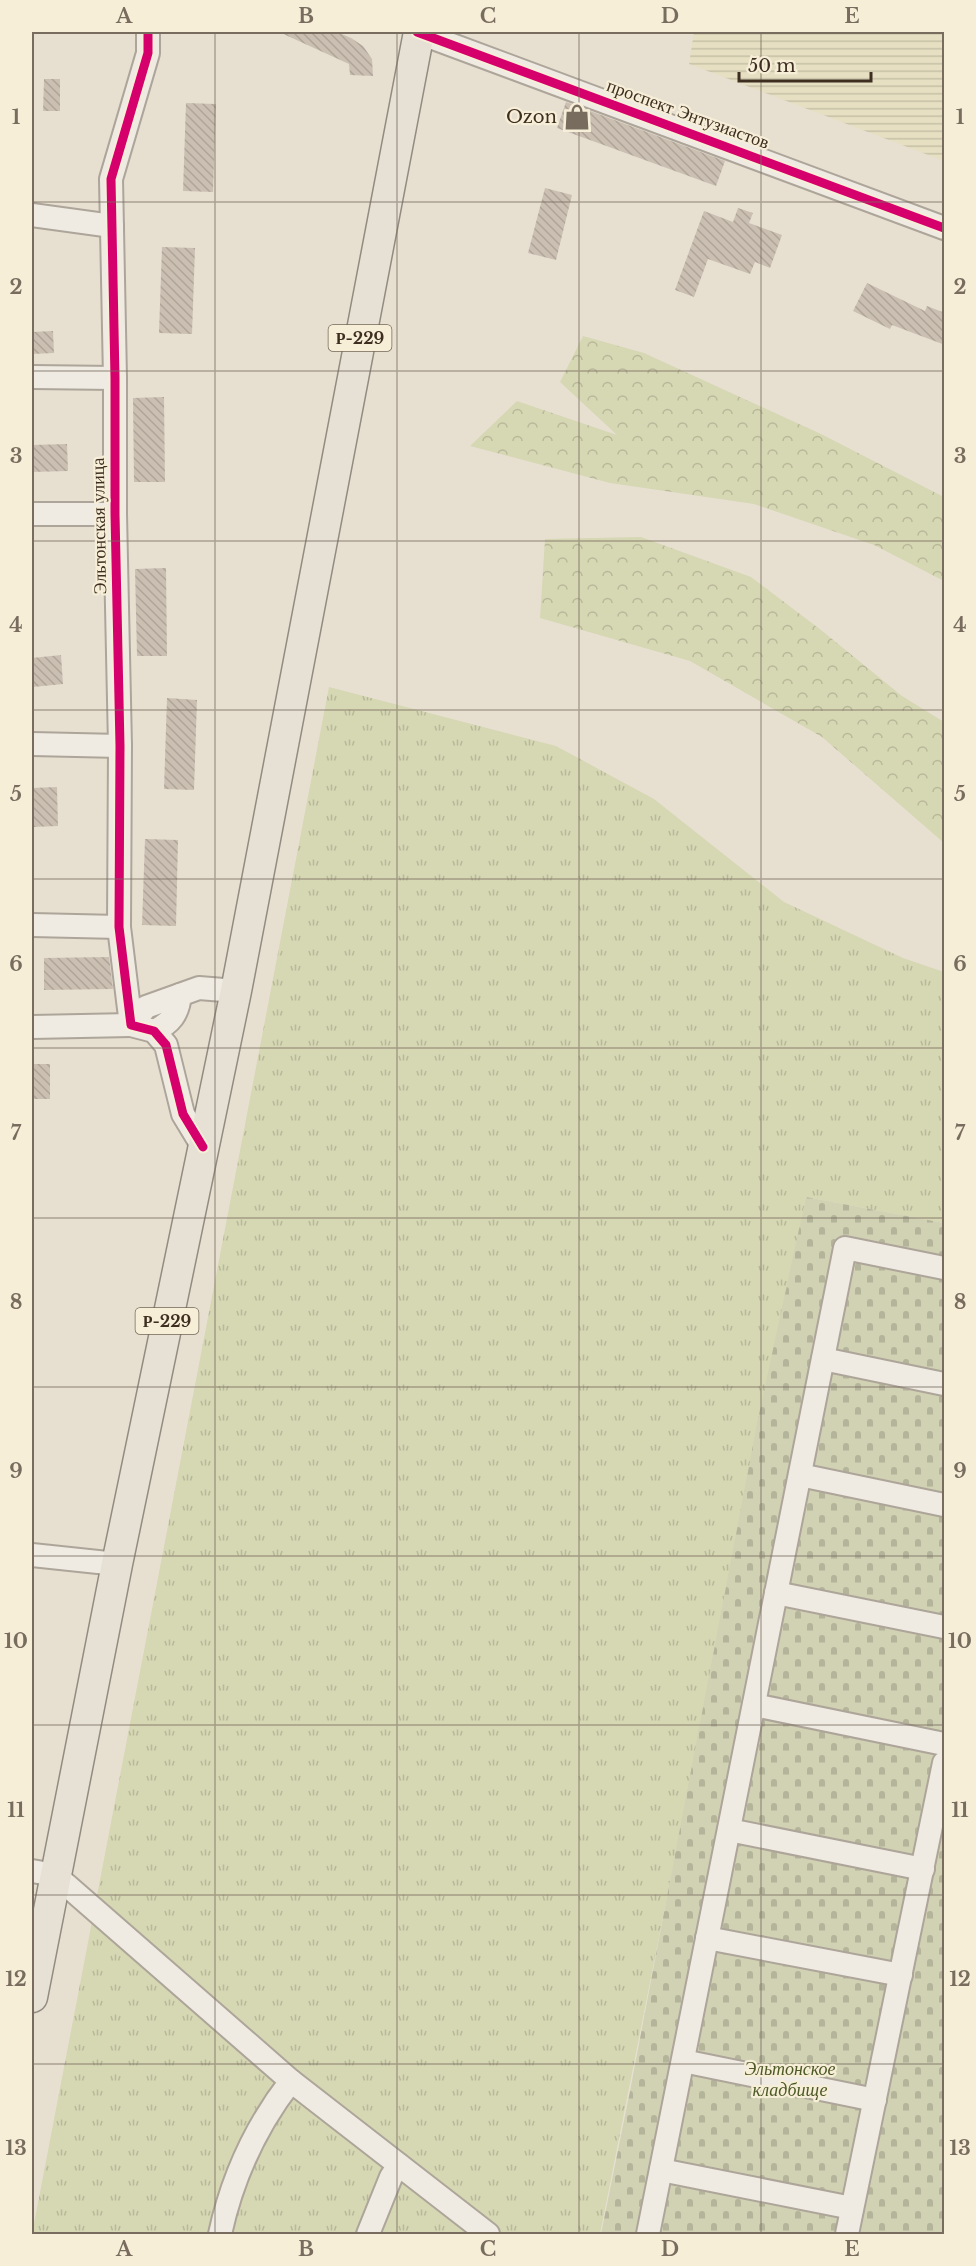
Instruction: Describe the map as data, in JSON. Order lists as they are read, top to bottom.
{
  "streets": {
    "main road": ["Р-229"],
    "street": ["проспект Энтузиастов", "Эльтонская улица"]
  },
  "crossings": [
    ["проспект Энтузиастов", "Р-229"]
  ],
  "parks": ["Эльтонское кладбище"],
  "places": {
    "shop": ["Ozon"]
  },
  "scale_bar": "50 m",
  "grid": {
    "columns": [
      "A",
      "B",
      "C",
      "D",
      "E"
    ],
    "rows": [
      "1",
      "2",
      "3",
      "4",
      "5",
      "6",
      "7",
      "8",
      "9",
      "10",
      "11",
      "12",
      "13"
    ]
  }
}
